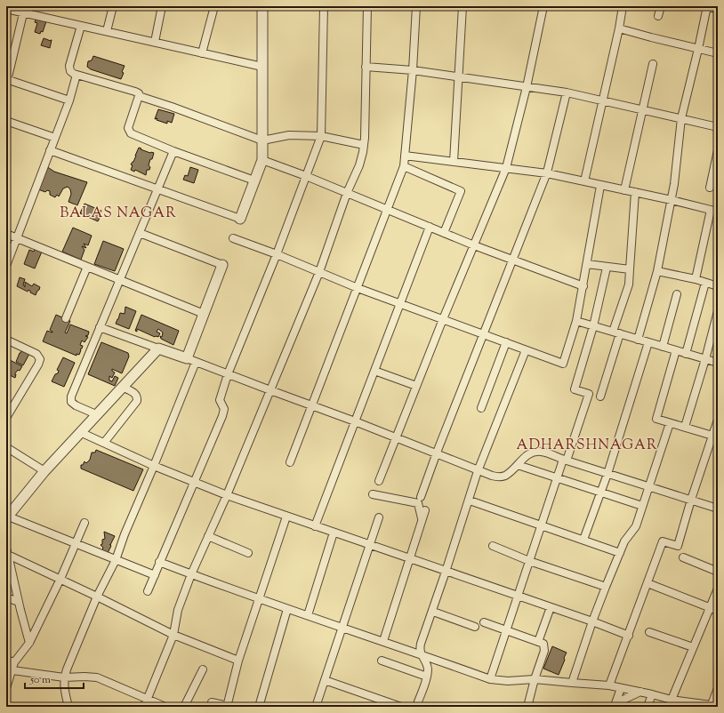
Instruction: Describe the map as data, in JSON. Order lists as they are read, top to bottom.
{
  "districts": ["BALAS NAGAR", "ADHARSHNAGAR"],
  "scale_bar": "50 m"
}
